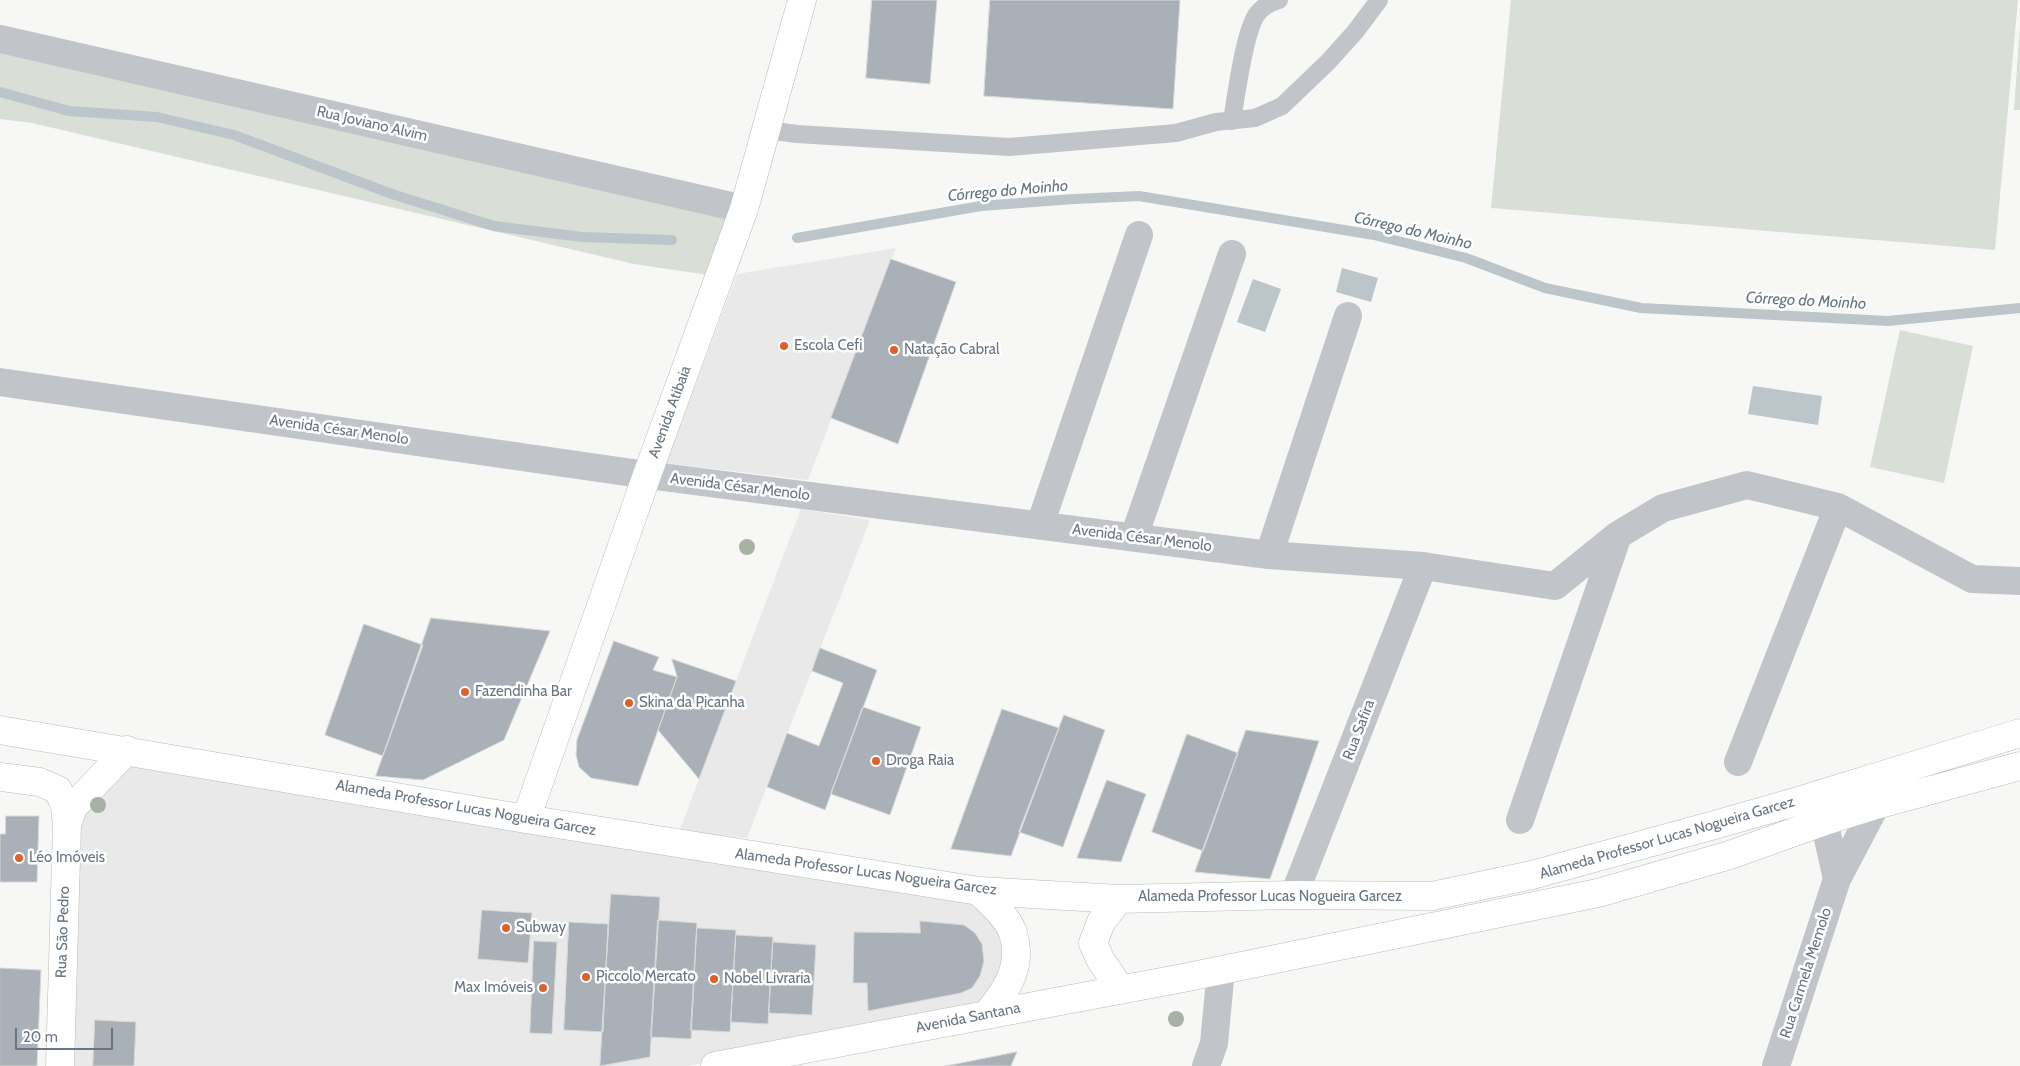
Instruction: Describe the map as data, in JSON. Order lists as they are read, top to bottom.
{
  "streets": {
    "main road": [
      "Avenida Atibaia",
      "Alameda Professor Lucas Nogueira Garcez",
      "Rua São Pedro",
      "Avenida Santana"
    ],
    "street": [
      "Rua Joviano Alvim",
      "Avenida César Menolo",
      "Rua Safira",
      "Rua Carmela Memolo"
    ]
  },
  "crossings": [
    ["Rua Joviano Alvim", "Avenida Atibaia"],
    ["Avenida Atibaia", "Avenida César Menolo"],
    ["Avenida Atibaia", "Alameda Professor Lucas Nogueira Garcez"],
    ["Avenida César Menolo", "Rua Safira"],
    ["Rua Safira", "Alameda Professor Lucas Nogueira Garcez"],
    ["Alameda Professor Lucas Nogueira Garcez", "Rua Carmela Memolo"],
    ["Alameda Professor Lucas Nogueira Garcez", "Avenida Santana"]
  ],
  "water": ["Córrego do Moinho"],
  "places": [
    "Escola Cefi",
    "Natação Cabral",
    "Fazendinha Bar",
    "Skina da Picanha",
    "Droga Raia",
    "Léo Imóveis",
    "Subway",
    "Piccolo Mercato",
    "Nobel Livraria",
    "Max Imóveis"
  ],
  "scale_bar": "20 m"
}
